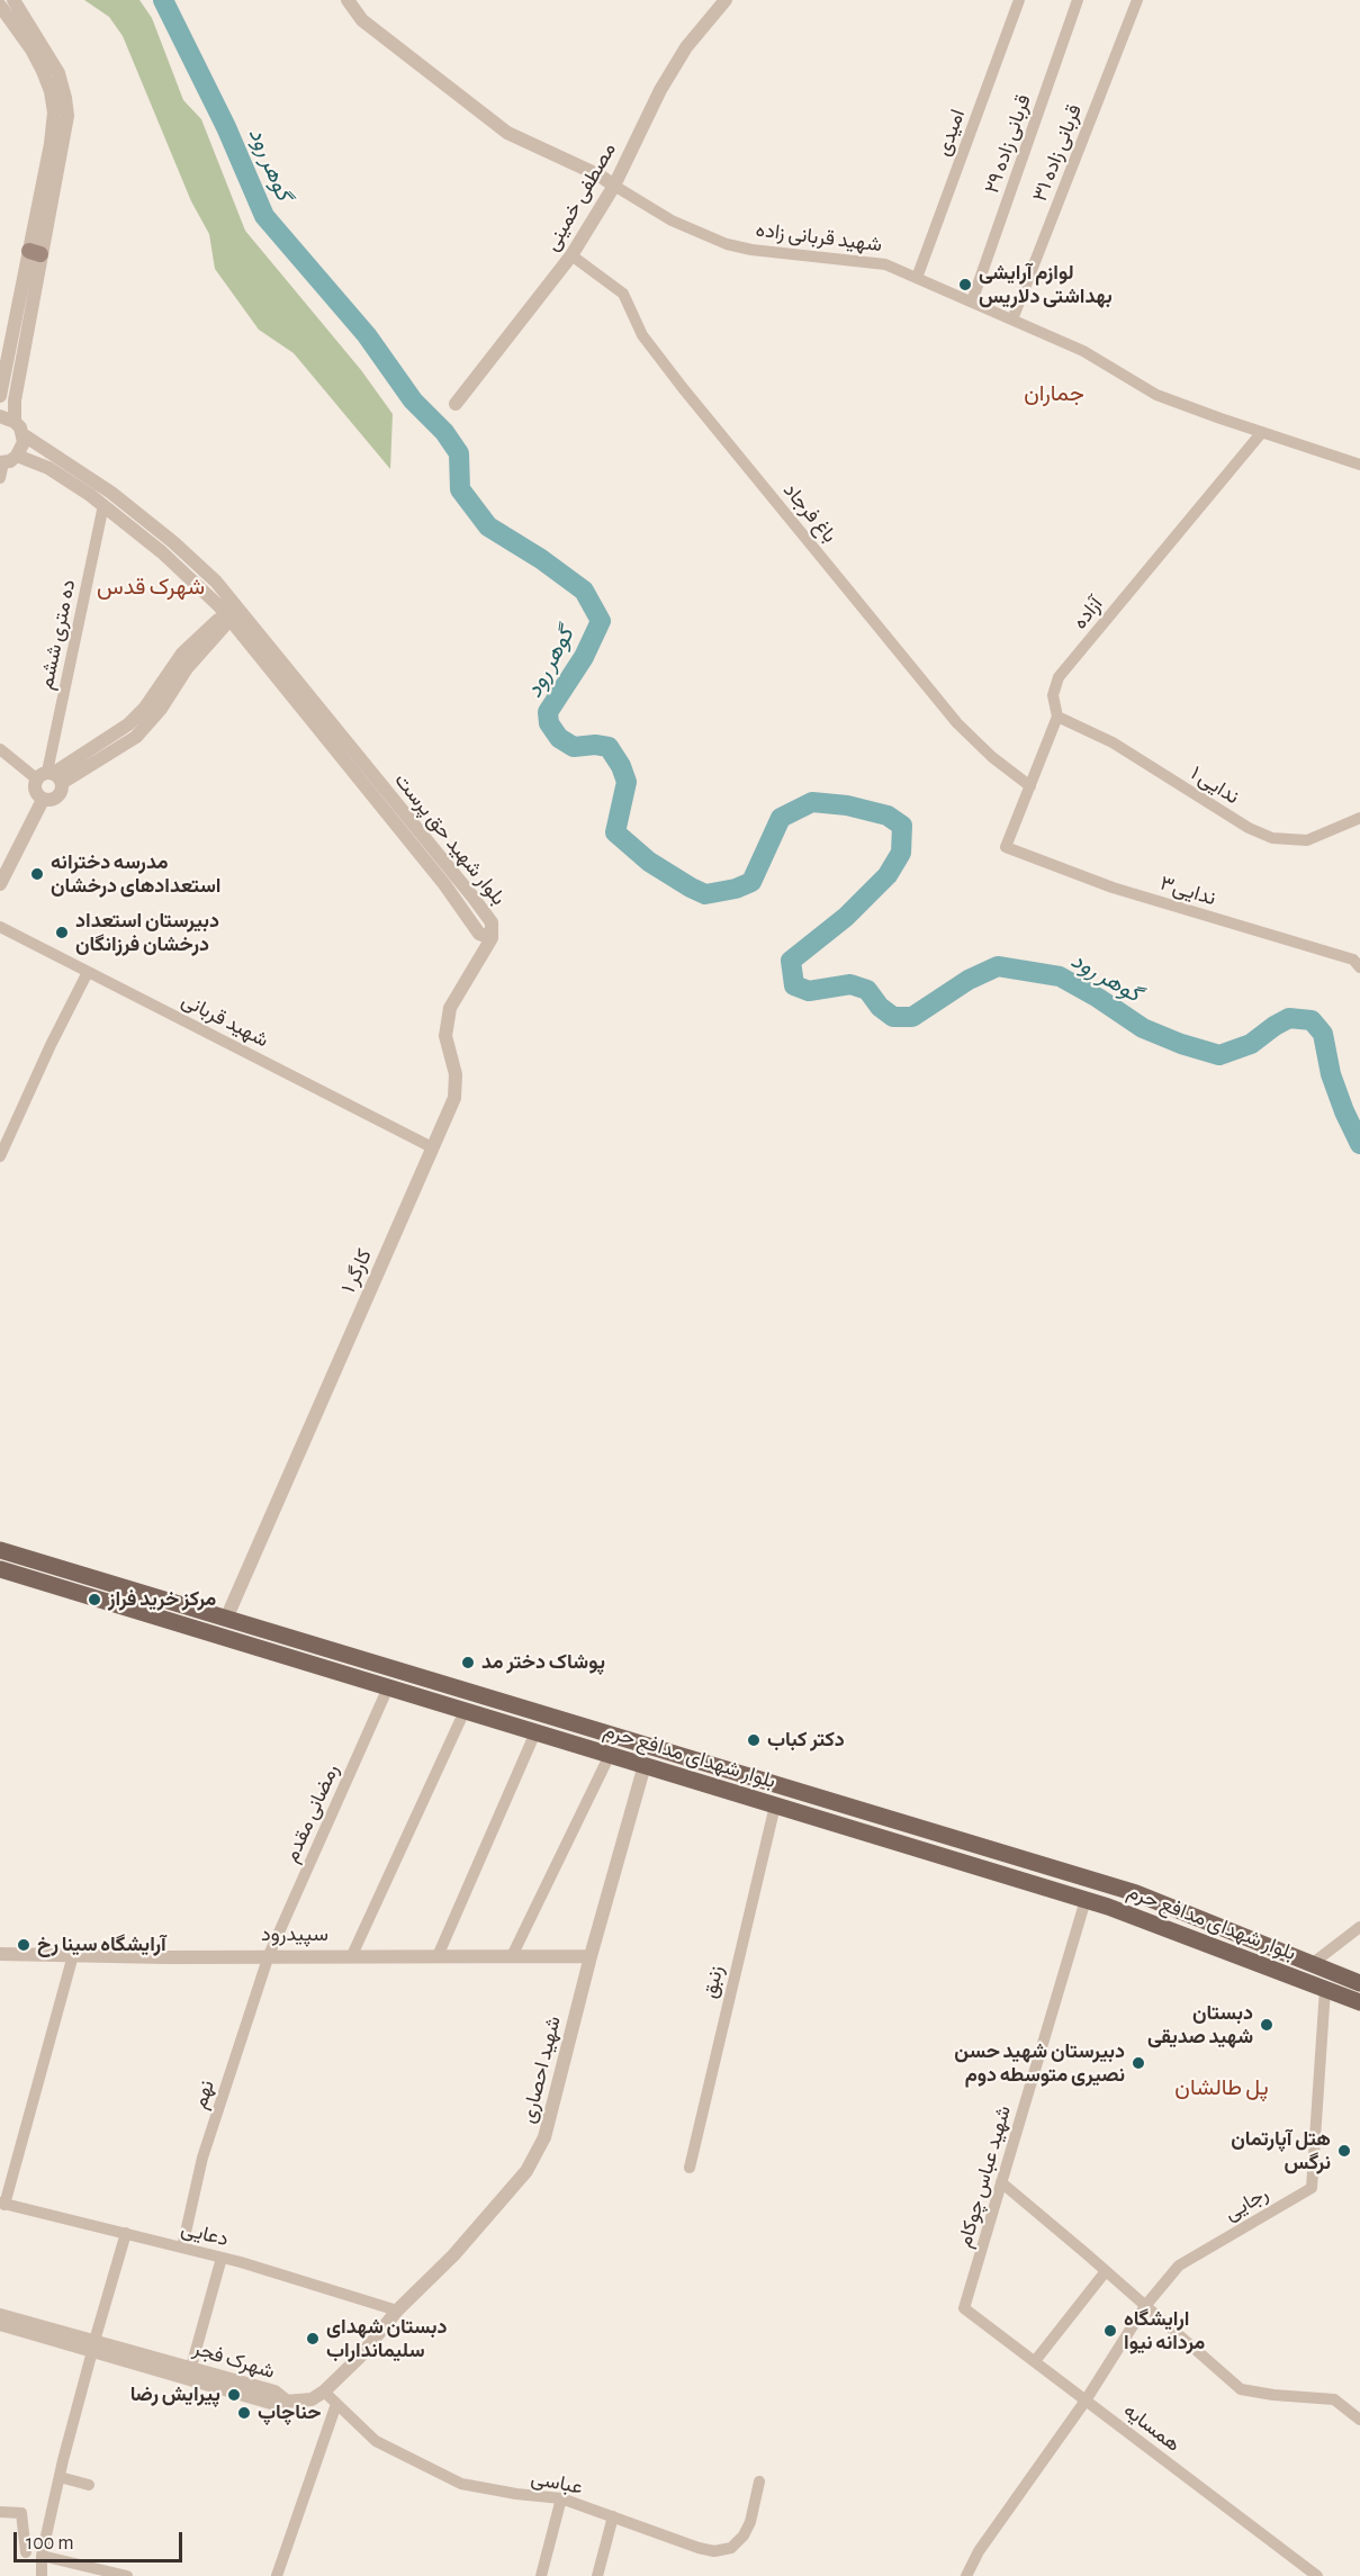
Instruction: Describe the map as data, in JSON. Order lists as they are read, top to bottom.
{
  "streets": {
    "main road": ["بلوار شهدای مدافع حرم"],
    "street": [
      "امیدی",
      "قربانی زاده ۲۹",
      "قربانی زاده ۳۱",
      "مصطفی خمینی",
      "شهید قربانی زاده",
      "باغ فرجاد",
      "آزاده",
      "ده متری ششم",
      "ندایی ۱",
      "بلوار شهید حق پرست",
      "ندایی۳",
      "شهید قربانی",
      "کارگر ۱",
      "رمضانی مقدم",
      "سپیدرود",
      "زنبق",
      "شهید احصاری",
      "نهم",
      "شهید عباس چوکام",
      "رجایی",
      "دعایی",
      "شهرک فجر",
      "همسایه",
      "عباسی"
    ]
  },
  "crossings": [
    ["امیدی", "شهید قربانی زاده"],
    ["قربانی زاده ۲۹", "شهید قربانی زاده"],
    ["قربانی زاده ۳۱", "شهید قربانی زاده"],
    ["مصطفی خمینی", "شهید قربانی زاده"],
    ["مصطفی خمینی", "باغ فرجاد"],
    ["شهید قربانی زاده", "آزاده"],
    ["باغ فرجاد", "آزاده"],
    ["آزاده", "ندایی ۱"],
    ["آزاده", "ندایی۳"],
    ["ده متری ششم", "بلوار شهید حق پرست"],
    ["بلوار شهید حق پرست", "کارگر ۱"],
    ["شهید قربانی", "کارگر ۱"],
    ["کارگر ۱", "بلوار شهدای مدافع حرم"],
    ["بلوار شهدای مدافع حرم", "رمضانی مقدم"],
    ["بلوار شهدای مدافع حرم", "زنبق"],
    ["بلوار شهدای مدافع حرم", "شهید احصاری"],
    ["بلوار شهدای مدافع حرم", "شهید عباس چوکام"],
    ["بلوار شهدای مدافع حرم", "رجایی"],
    ["رمضانی مقدم", "سپیدرود"],
    ["رمضانی مقدم", "نهم"],
    ["سپیدرود", "شهید احصاری"],
    ["سپیدرود", "نهم"],
    ["شهید احصاری", "دعایی"],
    ["شهید احصاری", "شهرک فجر"],
    ["شهید احصاری", "عباسی"],
    ["نهم", "دعایی"],
    ["شهید عباس چوکام", "همسایه"]
  ],
  "districts": ["جماران", "شهرک قدس", "پل طالشان"],
  "water": ["گوهر رود"],
  "places": [
    "لوازم آرایشی بهداشتی دلاریس",
    "مدرسه دخترانه استعدادهای درخشان",
    "دبیرستان استعداد درخشان فرزانگان",
    "مرکز خرید فراز",
    "پوشاک دختر مد",
    "دکتر کباب",
    "آرایشگاه سینا رخ",
    "دبستان شهید صدیقی",
    "دبیرستان شهید حسن نصیری متوسطه دوم",
    "هتل آپارتمان نرگس",
    "ارایشگاه مردانه نیوا",
    "دبستان شهدای سلیمانداراب",
    "پیرایش رضا",
    "حناچاپ"
  ],
  "scale_bar": "100 m"
}
